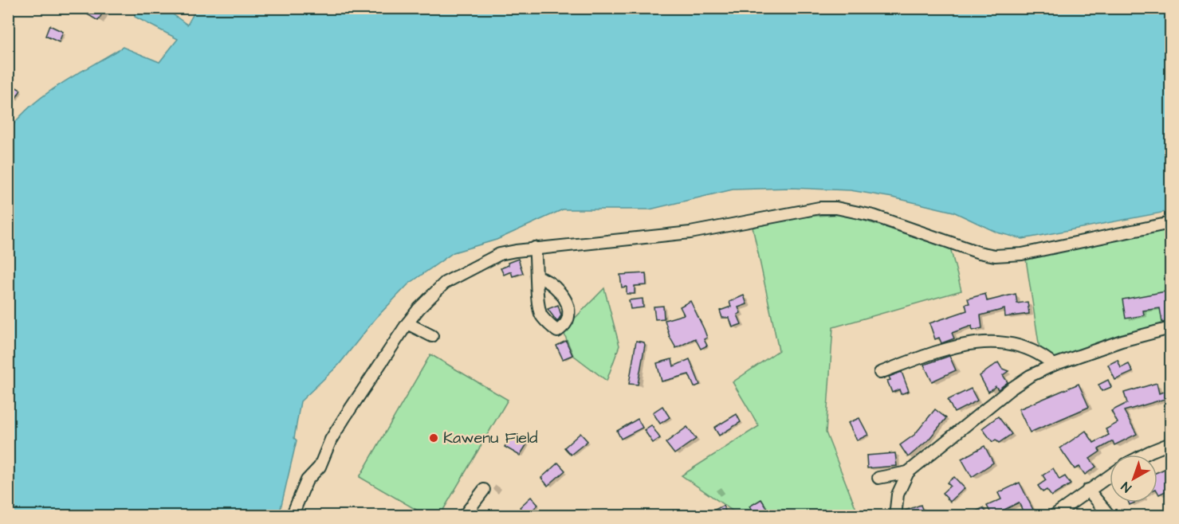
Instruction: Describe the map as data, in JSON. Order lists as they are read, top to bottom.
{
  "places": ["Kawenu Field"],
  "north": "bottom left"
}
